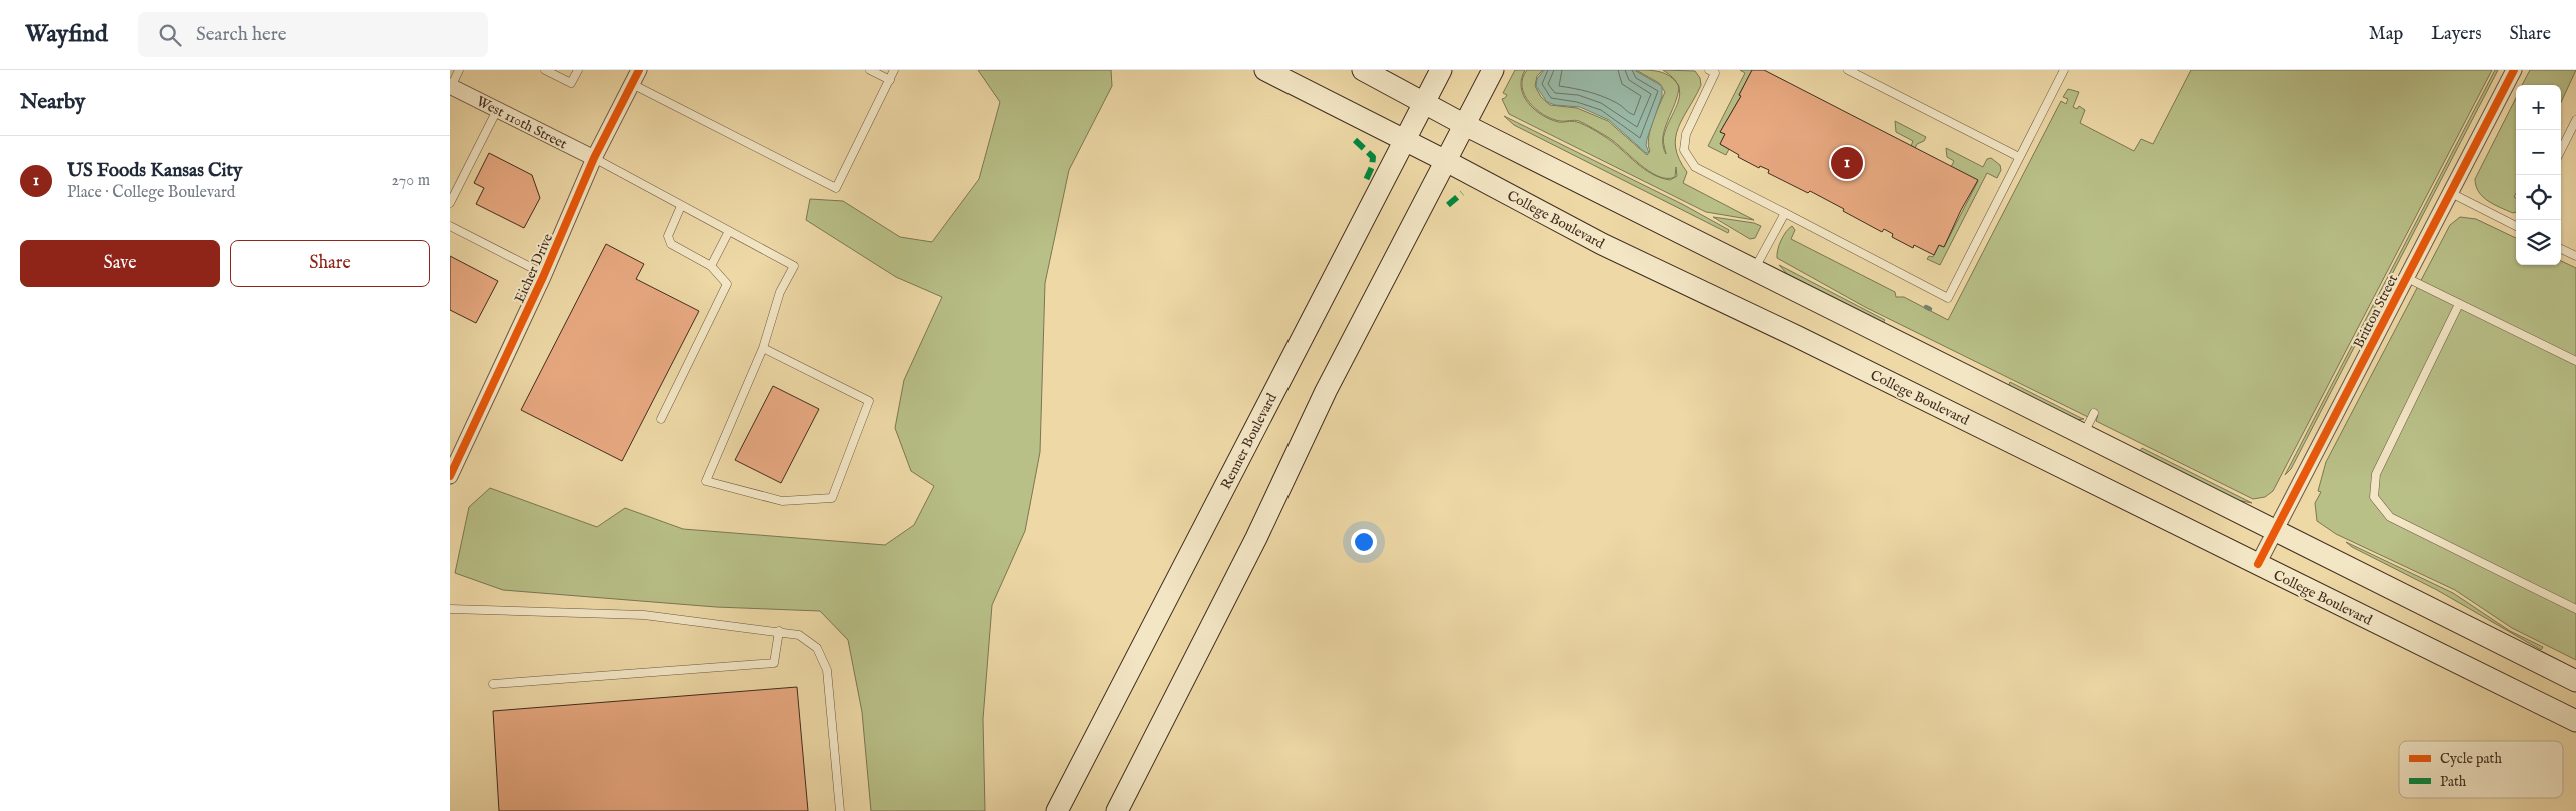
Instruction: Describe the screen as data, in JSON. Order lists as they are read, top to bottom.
{
  "streets": {
    "main road": ["College Boulevard", "Renner Boulevard"],
    "street": ["West 110th Street", "Eicher Drive", "Britton Street"]
  },
  "crossings": [
    ["West 110th Street", "Eicher Drive"],
    ["College Boulevard", "Britton Street"],
    ["College Boulevard", "Renner Boulevard"]
  ],
  "legend": ["Cycle path", "Path"],
  "page": {
    "header": "Wayfind",
    "search": "Search here",
    "nav": ["Map", "Layers", "Share"],
    "heading": "Nearby",
    "map_buttons": ["+", "−"],
    "list": [
      {
        "mark": "1",
        "name": "US Foods Kansas City",
        "note": "Place · College Boulevard",
        "value": "270 m"
      }
    ],
    "pins": "1",
    "buttons": ["Save", "Share"]
  }
}
